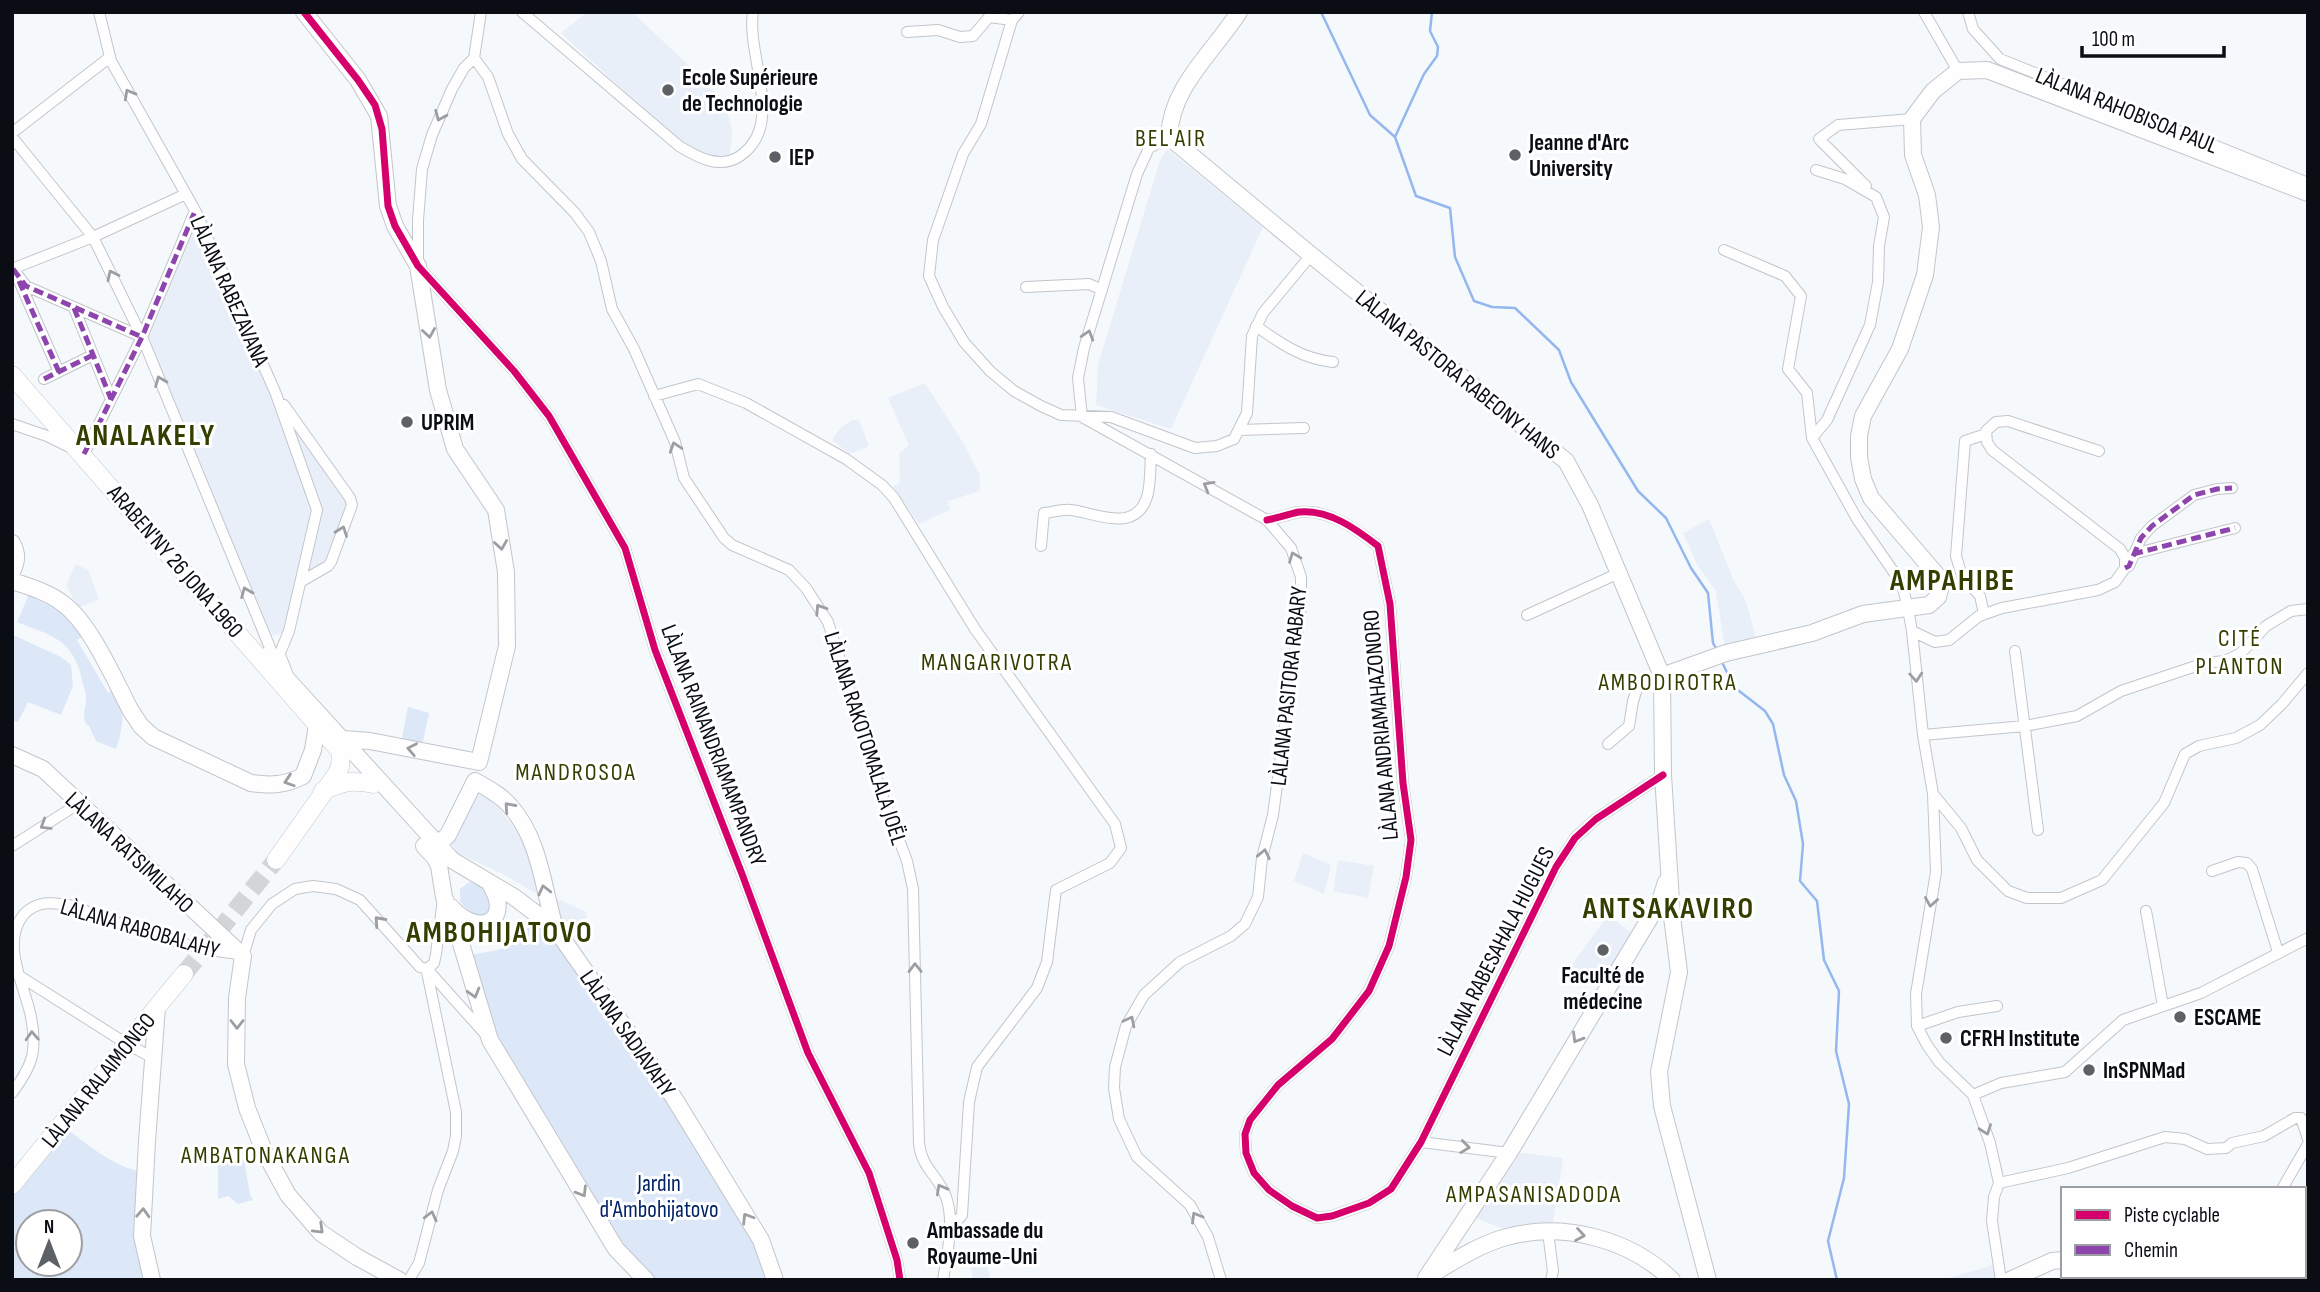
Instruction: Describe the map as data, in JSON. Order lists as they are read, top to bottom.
{
  "streets": {
    "main road": [
      "LÀLANA PASTORA RABEONY HANS",
      "ARABEN'NY 26 JONA 1960",
      "LÀLANA RATSIMILAHO",
      "LÀLANA SADIAVAHY",
      "LÀLANA RALAIMONGO"
    ],
    "street": [
      "LÀLANA RAHOBISOA PAUL",
      "LÀLANA RABEZAVANA",
      "LÀLANA PASITORA RABARY",
      "LÀLANA ANDRIAMAHAZONORO",
      "LÀLANA RAKOTOMALALA JOËL",
      "LÀLANA RAINANDRIAMAMPANDRY",
      "LÀLANA RABOBALAHY",
      "LÀLANA RABESAHALA HUGUES"
    ]
  },
  "crossings": [
    ["LÀLANA RABEZAVANA", "ARABEN'NY 26 JONA 1960"],
    ["ARABEN'NY 26 JONA 1960", "LÀLANA SADIAVAHY"],
    ["LÀLANA PASITORA RABARY", "LÀLANA ANDRIAMAHAZONORO"],
    ["LÀLANA ANDRIAMAHAZONORO", "LÀLANA RABESAHALA HUGUES"],
    ["LÀLANA RATSIMILAHO", "LÀLANA RABOBALAHY"]
  ],
  "one_way": ["LÀLANA PASITORA RABARY", "LÀLANA RAKOTOMALALA JOËL"],
  "districts": [
    "BEL'AIR",
    "ANALAKELY",
    "AMPAHIBE",
    "CITÉ PLANTON",
    "MANGARIVOTRA",
    "AMBODIROTRA",
    "MANDROSOA",
    "ANTSAKAVIRO",
    "AMBOHIJATOVO",
    "AMBATONAKANGA",
    "AMPASANISADODA"
  ],
  "parks": ["Jardin d'Ambohijatovo"],
  "places": [
    "Ecole Supérieure de Technologie",
    "Jeanne d'Arc University",
    "IEP",
    "UPRIM",
    "Faculté de médecine",
    "ESCAME",
    "CFRH Institute",
    "InSPNMad",
    "Ambassade du Royaume-Uni"
  ],
  "legend": ["Piste cyclable", "Chemin"],
  "scale_bar": "100 m",
  "north": "top"
}
